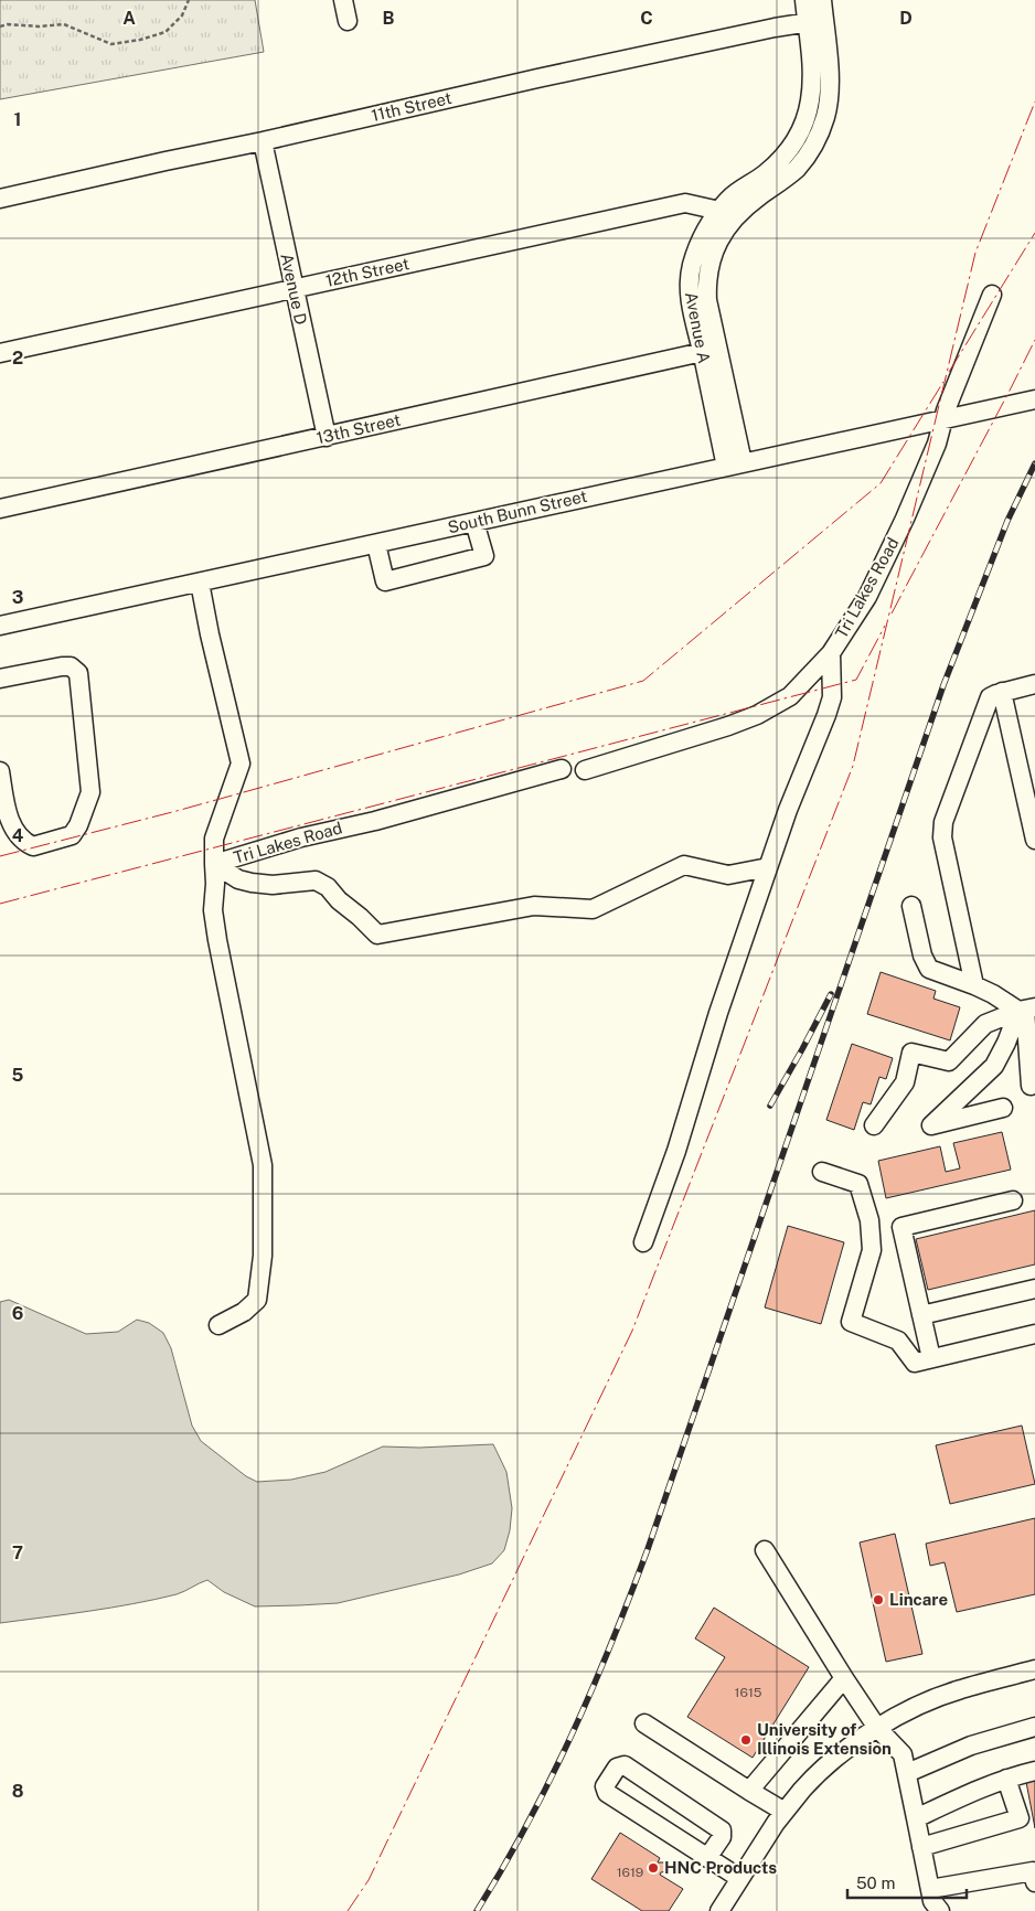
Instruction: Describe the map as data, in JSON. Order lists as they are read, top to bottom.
{
  "streets": {
    "street": [
      "11th Street",
      "12th Street",
      "Avenue D",
      "Avenue A",
      "13th Street",
      "South Bunn Street",
      "Tri Lakes Road"
    ]
  },
  "crossings": [
    ["11th Street", "Avenue D"],
    ["11th Street", "Avenue A"],
    ["12th Street", "Avenue D"],
    ["12th Street", "Avenue A"],
    ["Avenue D", "13th Street"],
    ["Avenue A", "13th Street"],
    ["Avenue A", "South Bunn Street"],
    ["South Bunn Street", "Tri Lakes Road"]
  ],
  "places": ["Lincare", "University of Illinois Extension", "HNC Products"],
  "house_numbers": ["1615", "1619"],
  "scale_bar": "50 m",
  "grid": {
    "columns": [
      "A",
      "B",
      "C",
      "D"
    ],
    "rows": [
      "1",
      "2",
      "3",
      "4",
      "5",
      "6",
      "7",
      "8"
    ]
  }
}
